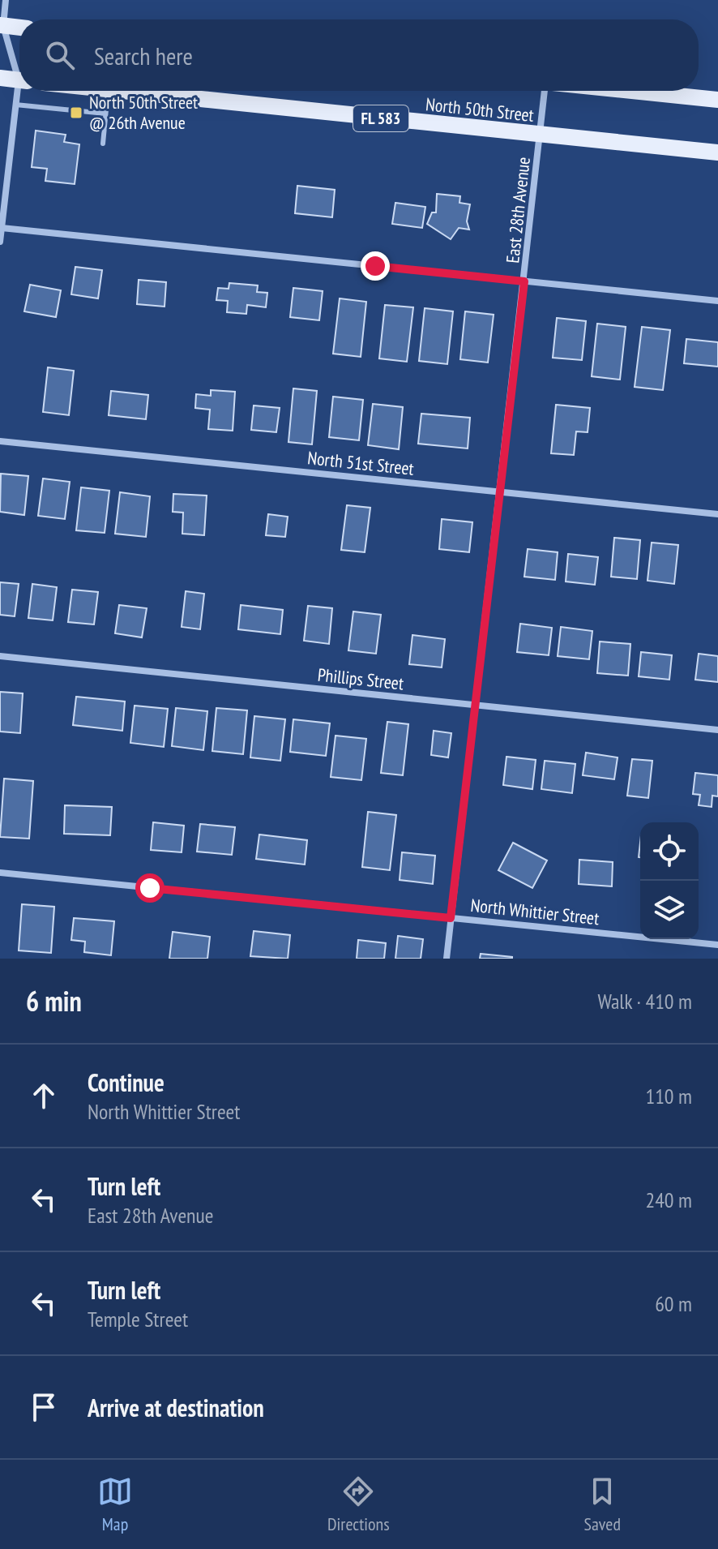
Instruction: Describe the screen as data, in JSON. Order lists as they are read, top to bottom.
{
  "streets": {
    "main road": ["North 50th Street", "FL 583"],
    "street": [
      "East 28th Avenue",
      "North 51st Street",
      "Phillips Street",
      "North Whittier Street"
    ]
  },
  "crossings": [
    ["North 50th Street", "East 28th Avenue"],
    ["East 28th Avenue", "North 51st Street"],
    ["East 28th Avenue", "Phillips Street"],
    ["East 28th Avenue", "North Whittier Street"]
  ],
  "places": {
    "transit": ["North 50th Street @ 26th Avenue"]
  },
  "page": {
    "search": "Search here",
    "heading": ["6 min", "Walk · 410 m"],
    "list": [
      ["Continue", "North Whittier Street", "110 m"],
      ["Turn left", "East 28th Avenue", "240 m"],
      ["Turn left", "Temple Street", "60 m"],
      "Arrive at destination"
    ],
    "nav": ["Map", "Directions", "Saved"]
  }
}
